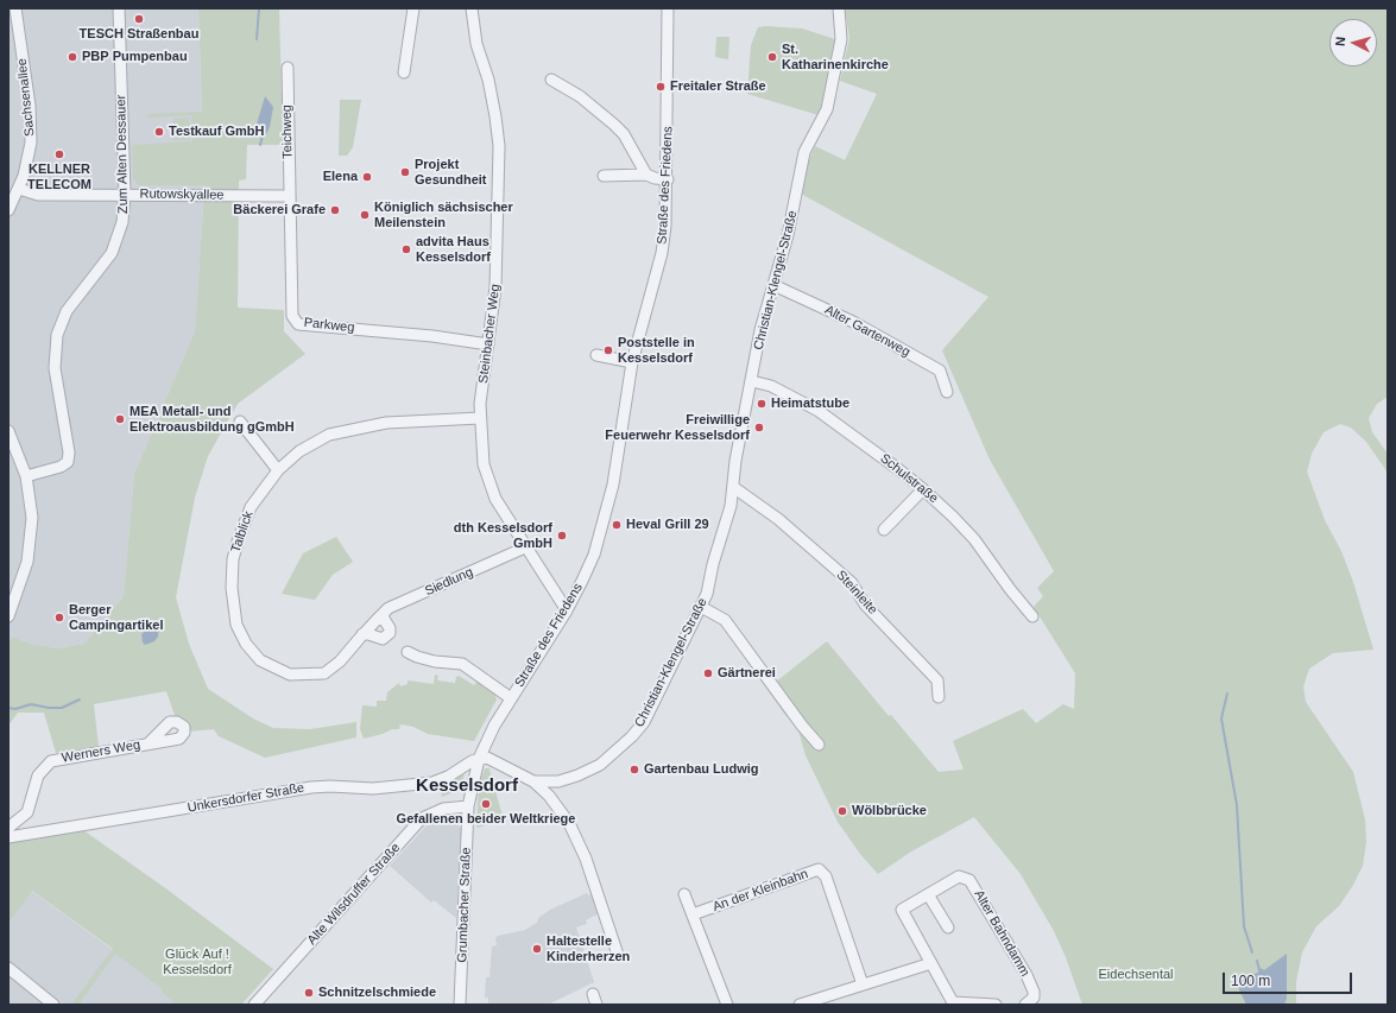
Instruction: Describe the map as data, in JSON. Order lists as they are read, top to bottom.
{
  "streets": {
    "street": [
      "Sachsenallee",
      "Teichweg",
      "Zum Alten Dessauer",
      "Straße des Friedens",
      "Rutowskyallee",
      "Christian-Klengel-Straße",
      "Parkweg",
      "Alter Gartenweg",
      "Steinbacher Weg",
      "Schulstraße",
      "Talblick",
      "Siedlung",
      "Steinleite",
      "Werners Weg",
      "Unkersdorfer Straße",
      "An der Kleinbahn",
      "Alte Wilsdruffer Straße",
      "Grumbacher Straße",
      "Alter Bahndamm"
    ]
  },
  "crossings": [
    ["Sachsenallee", "Rutowskyallee"],
    ["Teichweg", "Rutowskyallee"],
    ["Teichweg", "Parkweg"],
    ["Zum Alten Dessauer", "Rutowskyallee"],
    ["Straße des Friedens", "Christian-Klengel-Straße"],
    ["Straße des Friedens", "Steinbacher Weg"],
    ["Straße des Friedens", "Unkersdorfer Straße"],
    ["Straße des Friedens", "Alte Wilsdruffer Straße"],
    ["Straße des Friedens", "Grumbacher Straße"],
    ["Rutowskyallee", "Parkweg"],
    ["Christian-Klengel-Straße", "Alter Gartenweg"],
    ["Christian-Klengel-Straße", "Schulstraße"],
    ["Christian-Klengel-Straße", "Steinleite"],
    ["Christian-Klengel-Straße", "Unkersdorfer Straße"],
    ["Parkweg", "Steinbacher Weg"],
    ["Steinbacher Weg", "Talblick"],
    ["Steinbacher Weg", "Siedlung"],
    ["Talblick", "Siedlung"],
    ["Alte Wilsdruffer Straße", "Grumbacher Straße"]
  ],
  "districts": ["Kesselsdorf"],
  "parks": ["Glück Auf ! Kesselsdorf", "Eidechsental"],
  "places": [
    "TESCH Straßenbau",
    "PBP Pumpenbau",
    "St. Katharinenkirche",
    "Freitaler Straße",
    "Testkauf GmbH",
    "KELLNER TELECOM",
    "Projekt Gesundheit",
    "Elena",
    "Bäckerei Grafe",
    "Königlich sächsischer Meilenstein",
    "advita Haus Kesselsdorf",
    "Poststelle in Kesselsdorf",
    "Heimatstube",
    "MEA Metall- und Elektroausbildung gGmbH",
    "Freiwillige Feuerwehr Kesselsdorf",
    "Heval Grill 29",
    "dth Kesselsdorf GmbH",
    "Berger Campingartikel",
    "Gärtnerei",
    "Gartenbau Ludwig",
    "Gefallenen beider Weltkriege",
    "Wölbbrücke",
    "Haltestelle Kinderherzen",
    "Schnitzelschmiede"
  ],
  "scale_bar": "100 m",
  "north": "left"
}
